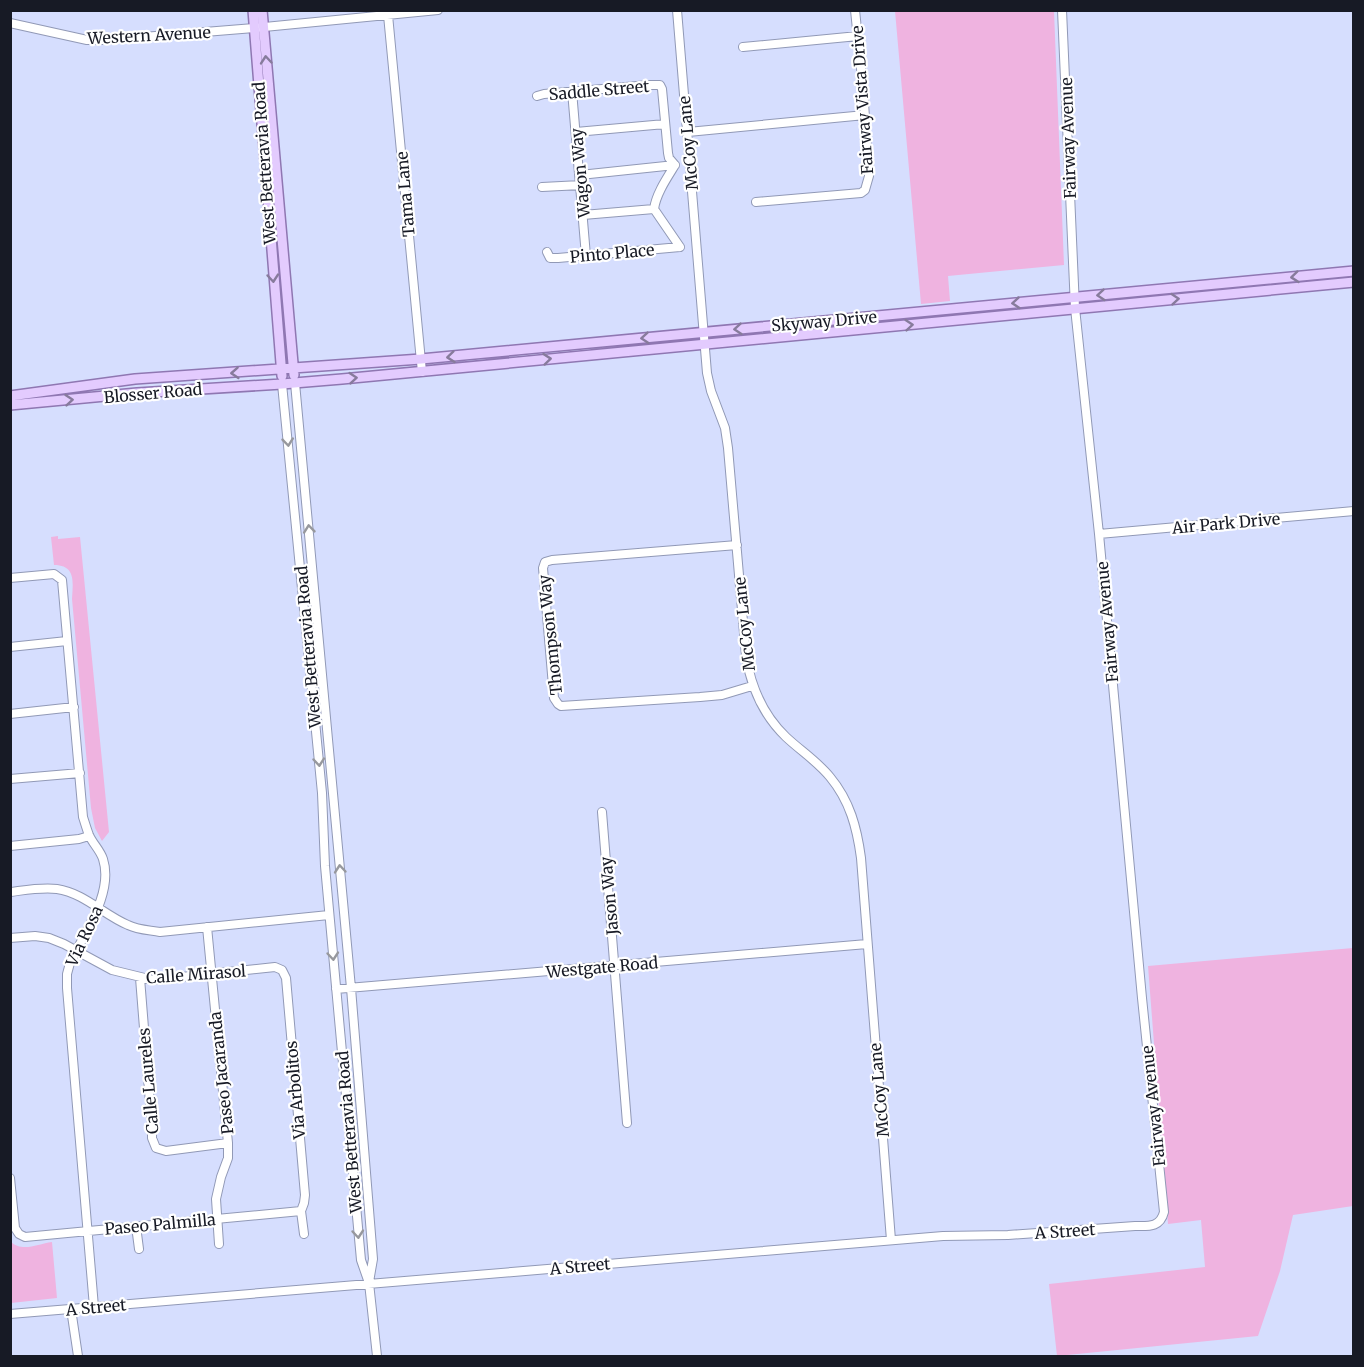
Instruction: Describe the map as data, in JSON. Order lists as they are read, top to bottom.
{
  "streets": {
    "main road": ["West Betteravia Road", "Skyway Drive", "Blosser Road"],
    "street": [
      "Western Avenue",
      "Saddle Street",
      "Fairway Vista Drive",
      "Fairway Avenue",
      "McCoy Lane",
      "Wagon Way",
      "Tama Lane",
      "Pinto Place",
      "Air Park Drive",
      "Thompson Way",
      "Jason Way",
      "Via Rosa",
      "Westgate Road",
      "Calle Mirasol",
      "Paseo Jacaranda",
      "Calle Laureles",
      "Via Arbolitos",
      "Paseo Palmilla",
      "A Street"
    ]
  },
  "crossings": [
    ["Western Avenue", "West Betteravia Road"],
    ["Western Avenue", "Tama Lane"],
    ["Saddle Street", "Wagon Way"],
    ["Fairway Avenue", "Skyway Drive"],
    ["Fairway Avenue", "Air Park Drive"],
    ["Fairway Avenue", "A Street"],
    ["McCoy Lane", "Skyway Drive"],
    ["McCoy Lane", "Thompson Way"],
    ["McCoy Lane", "Westgate Road"],
    ["McCoy Lane", "A Street"],
    ["West Betteravia Road", "Skyway Drive"],
    ["West Betteravia Road", "Blosser Road"],
    ["West Betteravia Road", "Westgate Road"],
    ["West Betteravia Road", "A Street"],
    ["Wagon Way", "Pinto Place"],
    ["Tama Lane", "Skyway Drive"],
    ["Skyway Drive", "Blosser Road"],
    ["Jason Way", "Westgate Road"],
    ["Via Rosa", "Calle Mirasol"],
    ["Via Rosa", "Paseo Palmilla"],
    ["Via Rosa", "A Street"],
    ["Calle Mirasol", "Paseo Jacaranda"],
    ["Calle Mirasol", "Calle Laureles"],
    ["Calle Mirasol", "Via Arbolitos"],
    ["Paseo Jacaranda", "Calle Laureles"],
    ["Paseo Jacaranda", "Paseo Palmilla"],
    ["Via Arbolitos", "Paseo Palmilla"]
  ]
}
